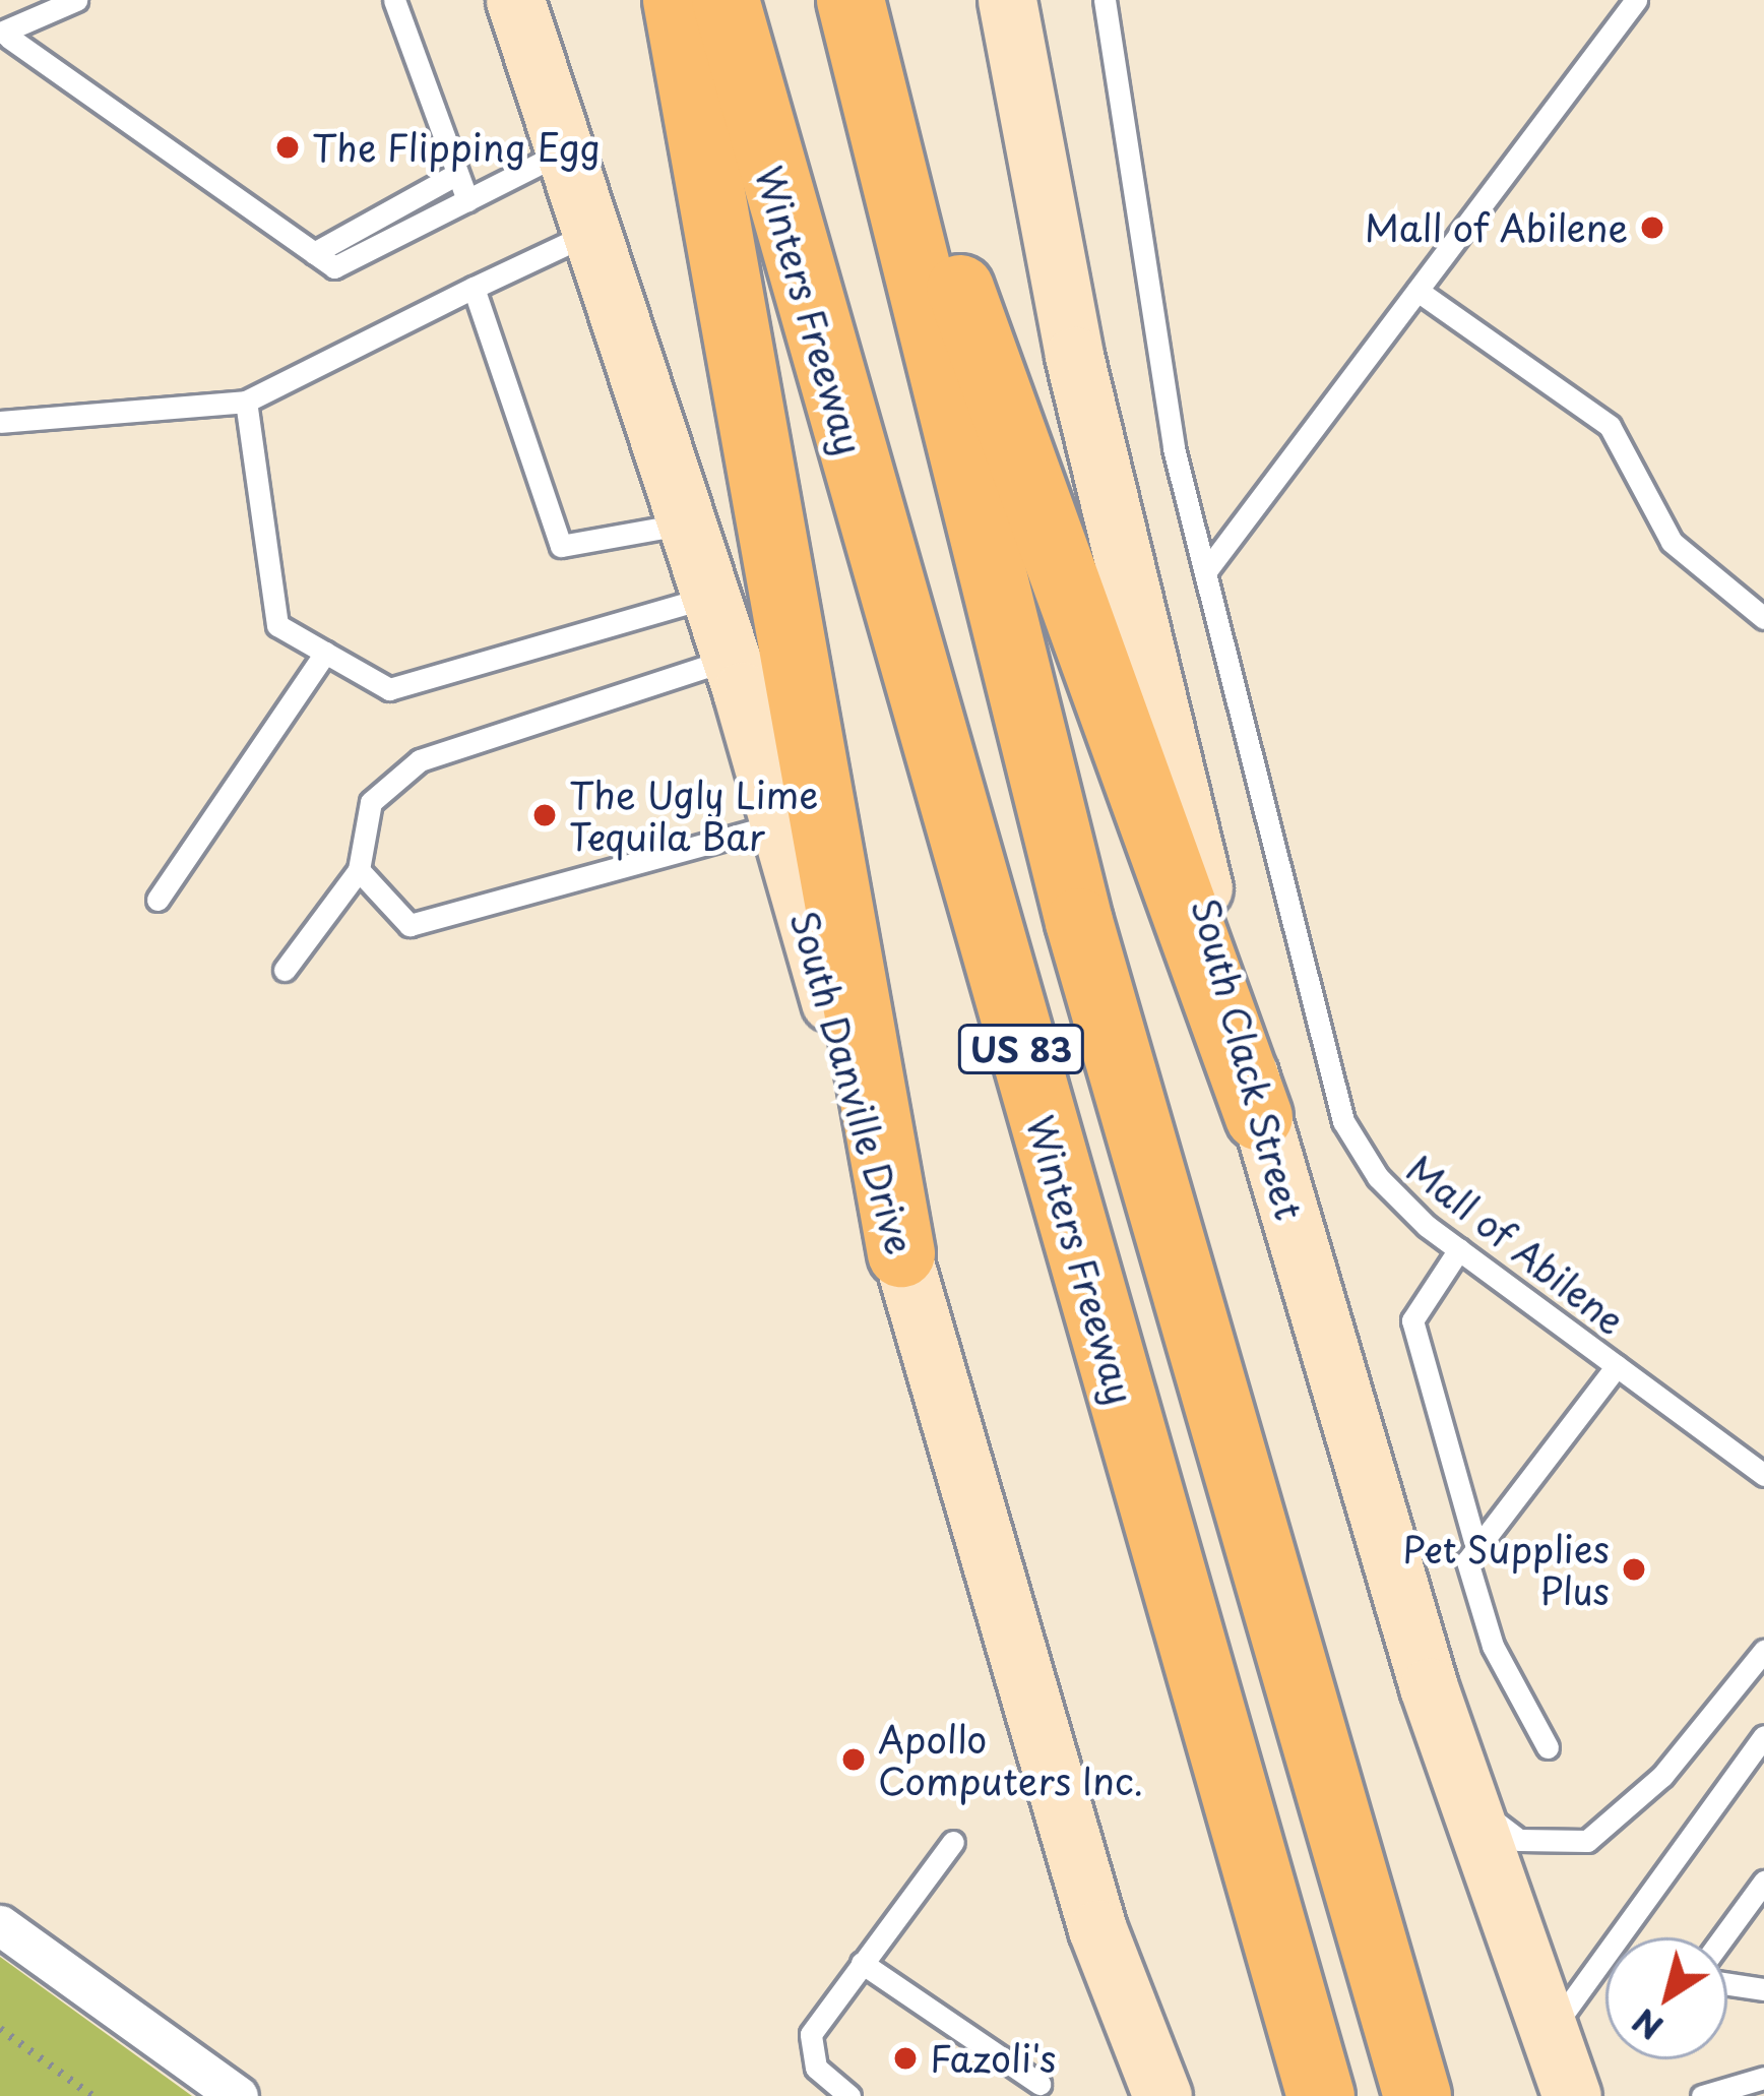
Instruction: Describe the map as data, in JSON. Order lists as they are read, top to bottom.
{
  "streets": {
    "highway": ["Winters Freeway", "US 83"],
    "main road": ["South Clack Street", "South Danville Drive"],
    "lane": ["Mall of Abilene"]
  },
  "places": [
    "The Flipping Egg",
    "Mall of Abilene",
    "The Ugly Lime Tequila Bar",
    "Pet Supplies Plus",
    "Apollo Computers Inc.",
    "Fazoli's"
  ],
  "north": "bottom left"
}
